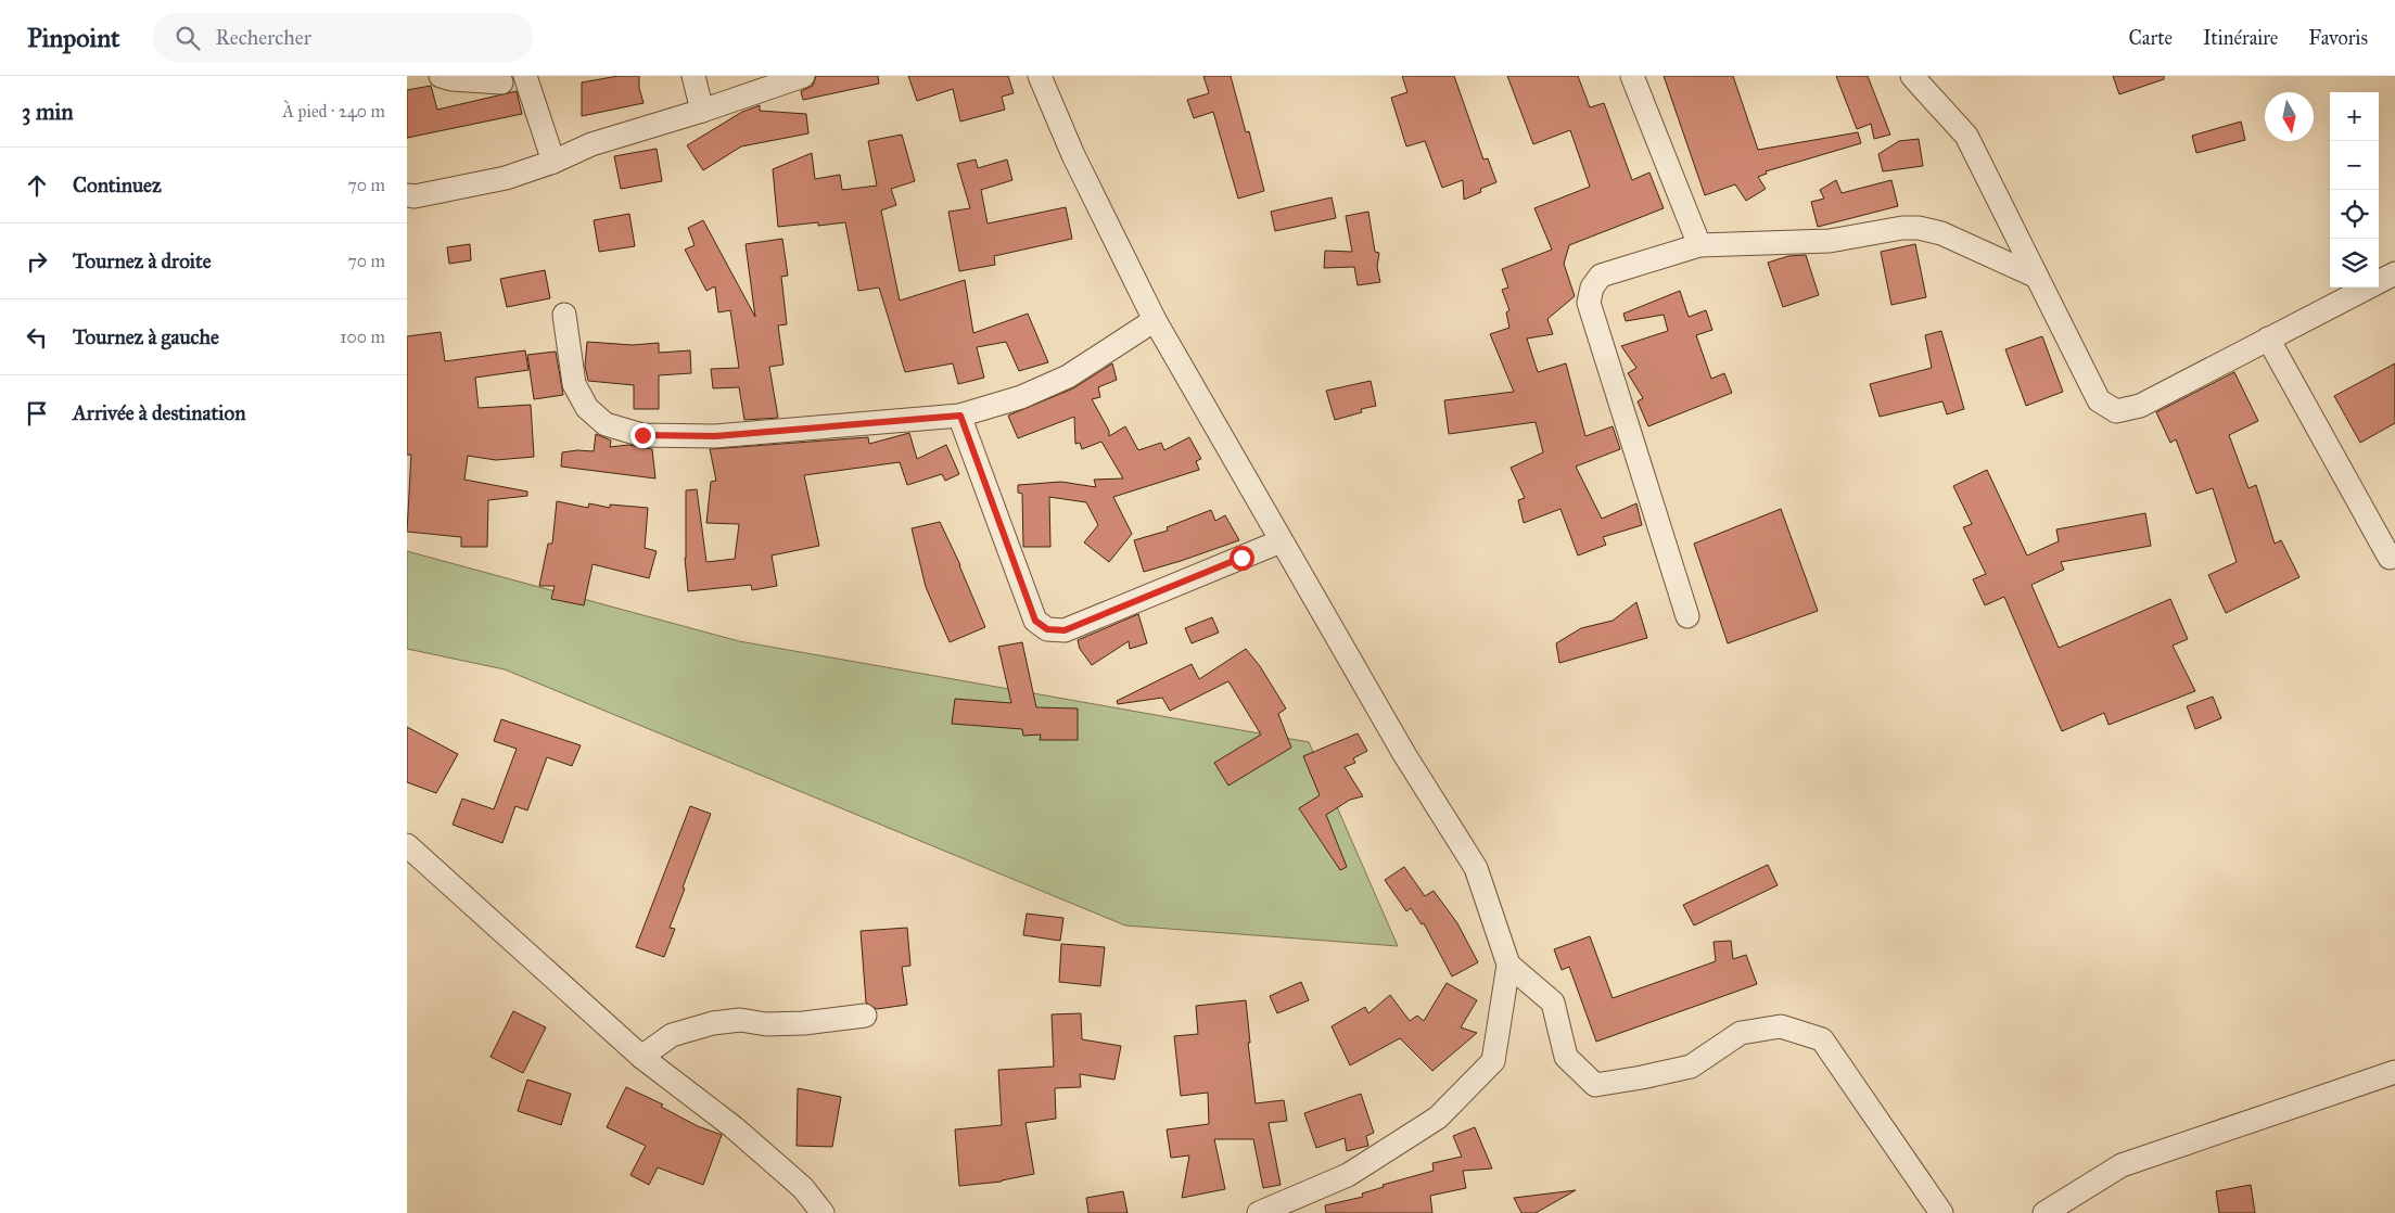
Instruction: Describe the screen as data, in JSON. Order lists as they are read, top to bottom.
{
  "north": "bottom",
  "page": {
    "header": "Pinpoint",
    "search": "Rechercher",
    "nav": ["Carte", "Itinéraire", "Favoris"],
    "heading": ["3 min", "À pied · 240 m"],
    "map_buttons": ["+", "−"],
    "list": [
      ["Continuez", "70 m"],
      ["Tournez à droite", "70 m"],
      ["Tournez à gauche", "100 m"],
      "Arrivée à destination"
    ]
  }
}
